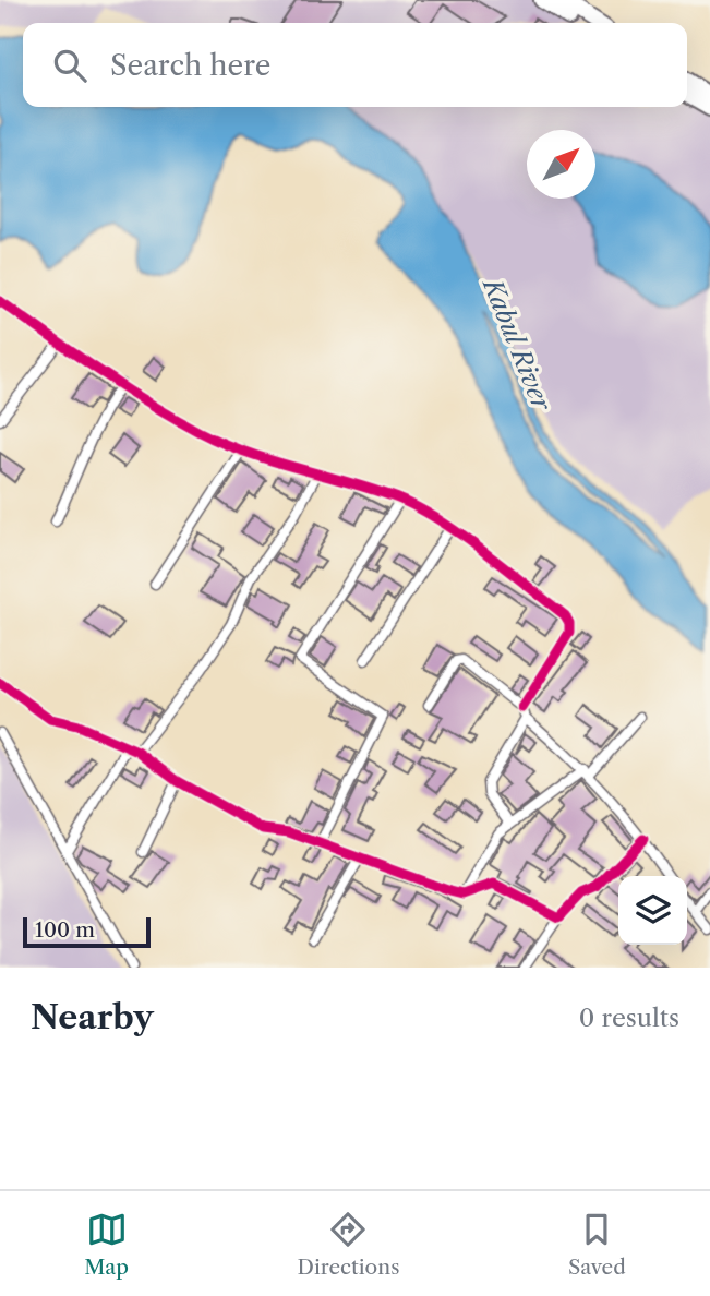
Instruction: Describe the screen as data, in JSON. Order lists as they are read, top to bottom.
{
  "water": ["Kabul River"],
  "scale_bar": "100 m",
  "north": "top right",
  "page": {
    "search": "Search here",
    "scale": "100 m",
    "heading": ["Nearby", "0 results"],
    "nav": ["Map", "Directions", "Saved"]
  }
}
